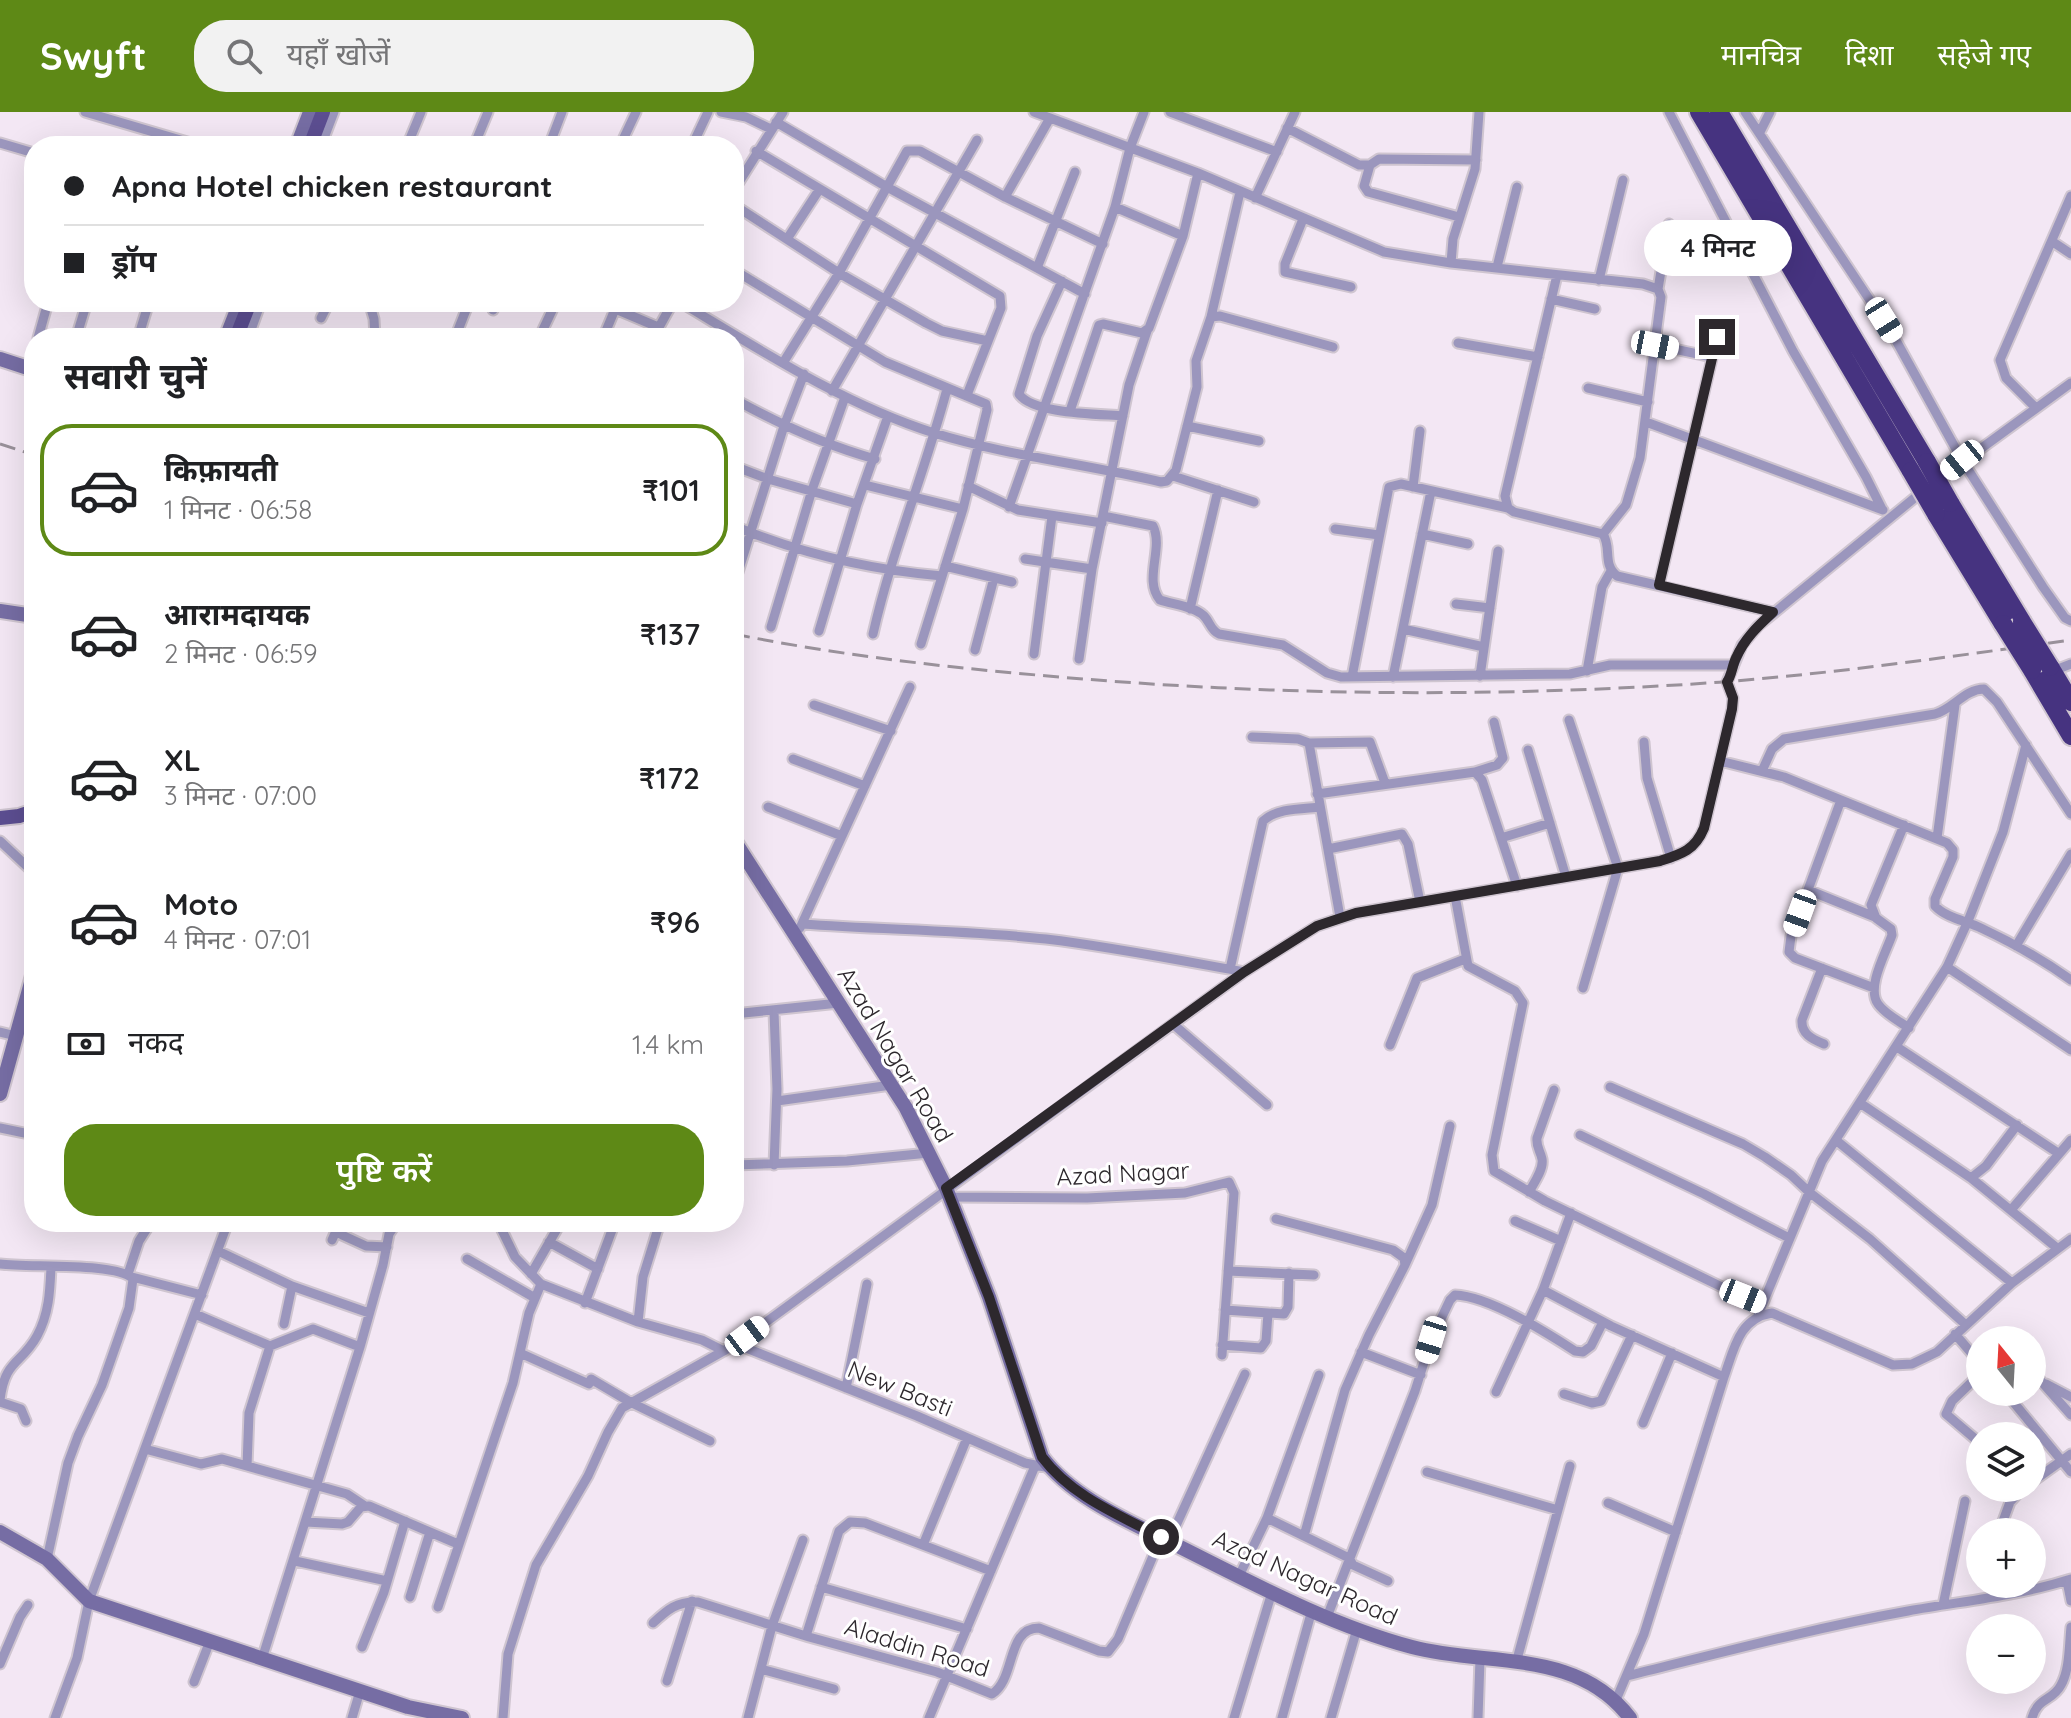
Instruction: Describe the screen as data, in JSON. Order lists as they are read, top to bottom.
{
  "streets": {
    "street": [
      "Azad Nagar Road",
      "Azad Nagar",
      "New Basti",
      "Aladdin Road"
    ]
  },
  "crossings": [
    ["Azad Nagar Road", "Azad Nagar"],
    ["Azad Nagar Road", "New Basti"],
    ["Azad Nagar Road", "Aladdin Road"]
  ],
  "north": "top",
  "page": {
    "header": "Swyft",
    "search": "यहाँ खोजें",
    "nav": ["मानचित्र", "दिशा", "सहेजे गए"],
    "banner": ["Apna Hotel chicken restaurant", "ड्रॉप"],
    "bubble": "4 मिनट",
    "heading": "सवारी चुनें",
    "list": [
      {
        "name": "किफ़ायती",
        "note": "1 मिनट · 06:58",
        "value": "₹101"
      },
      {
        "name": "आरामदायक",
        "note": "2 मिनट · 06:59",
        "value": "₹137"
      },
      {
        "name": "XL",
        "note": "3 मिनट · 07:00",
        "value": "₹172"
      },
      {
        "name": "Moto",
        "note": "4 मिनट · 07:01",
        "value": "₹96"
      }
    ],
    "pay": ["नकद", "1.4 km"],
    "buttons": "पुष्टि करें",
    "map_buttons": ["+", "−"]
  }
}
